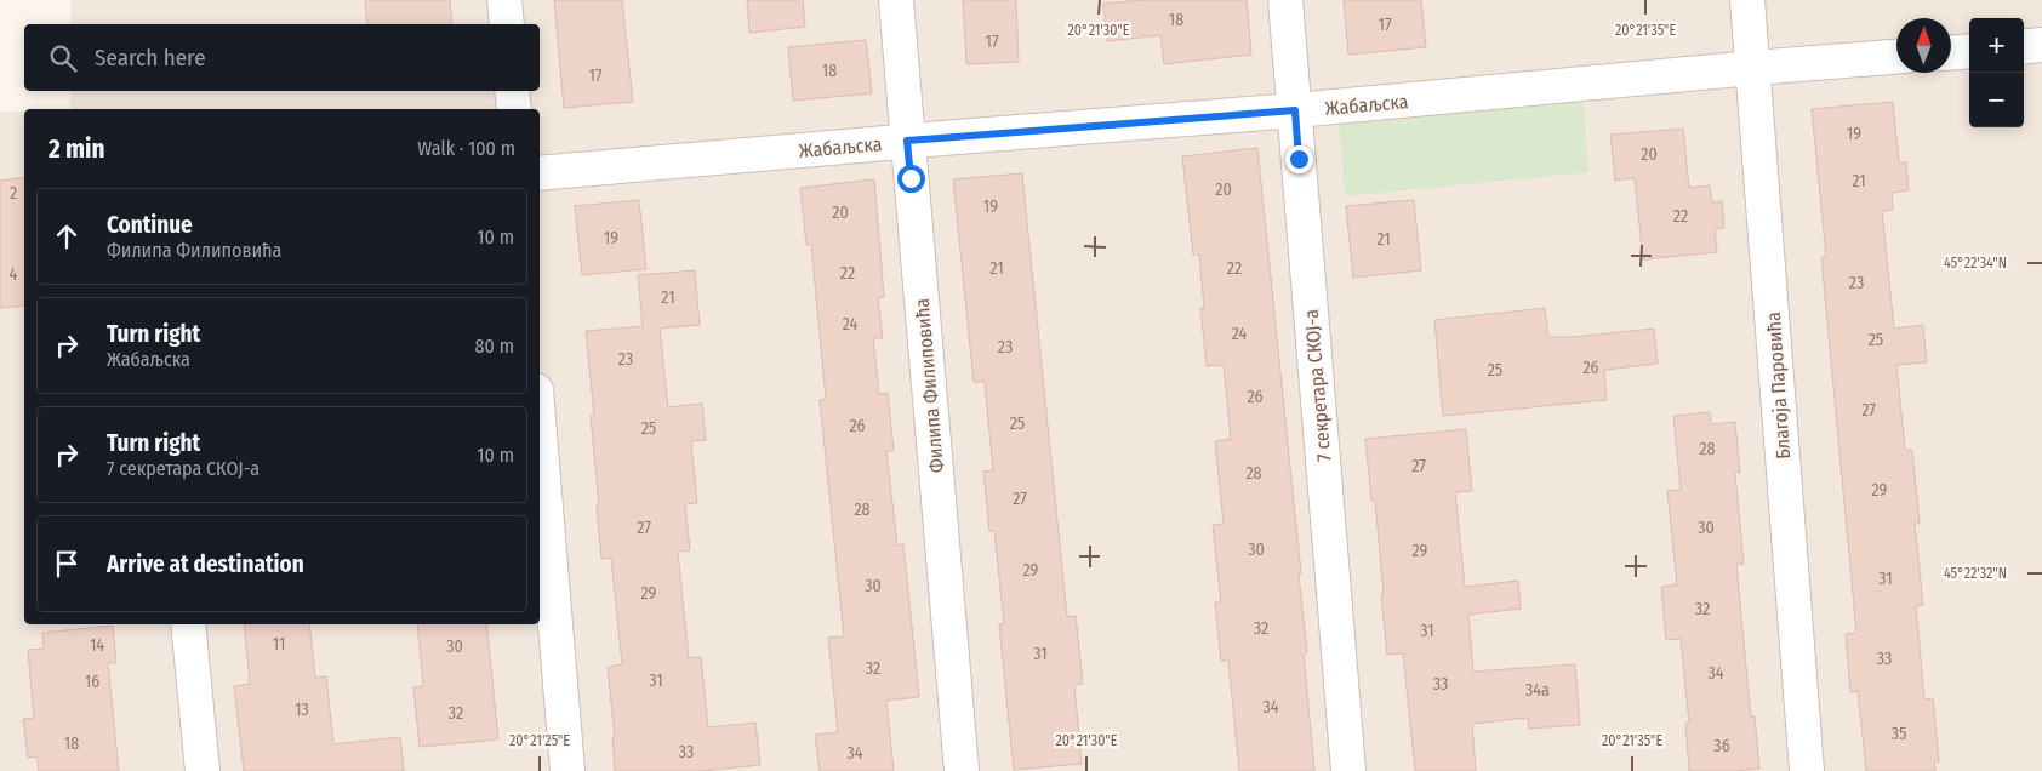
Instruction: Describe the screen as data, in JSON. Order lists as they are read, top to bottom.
{
  "streets": {
    "street": [
      "Жабаљска",
      "Филипа Филиповића",
      "7 секретара СКОЈ-а",
      "Благоја Паровића"
    ]
  },
  "crossings": [
    ["Жабаљска", "Филипа Филиповића"],
    ["Жабаљска", "7 секретара СКОЈ-а"],
    ["Жабаљска", "Благоја Паровића"]
  ],
  "house_numbers": [
    "18",
    "17",
    "17",
    "18",
    "17",
    "19",
    "20",
    "21",
    "20",
    "2",
    "19",
    "20",
    "22",
    "19",
    "21",
    "21",
    "22",
    "22",
    "4",
    "23",
    "21",
    "24",
    "24",
    "25",
    "23",
    "23",
    "26",
    "25",
    "26",
    "27",
    "25",
    "26",
    "25",
    "28",
    "27",
    "28",
    "29",
    "27",
    "28",
    "27",
    "30",
    "30",
    "29",
    "29",
    "31",
    "30",
    "29",
    "32",
    "32",
    "31",
    "11",
    "14",
    "30",
    "31",
    "33",
    "32",
    "34",
    "31",
    "16",
    "33",
    "34a",
    "34",
    "13",
    "32",
    "35",
    "18",
    "36",
    "33",
    "34"
  ],
  "north": "top",
  "page": {
    "map_buttons": ["+", "−"],
    "search": "Search here",
    "heading": ["2 min", "Walk · 100 m"],
    "list": [
      ["Continue", "Филипа Филиповића", "10 m"],
      ["Turn right", "Жабаљска", "80 m"],
      ["Turn right", "7 секретара СКОЈ-а", "10 m"],
      "Arrive at destination"
    ]
  },
  "coordinates": [
    "20°21'30\"E",
    "20°21'35\"E",
    "45°22'34\"N",
    "45°22'32\"N",
    "20°21'25\"E"
  ]
}
